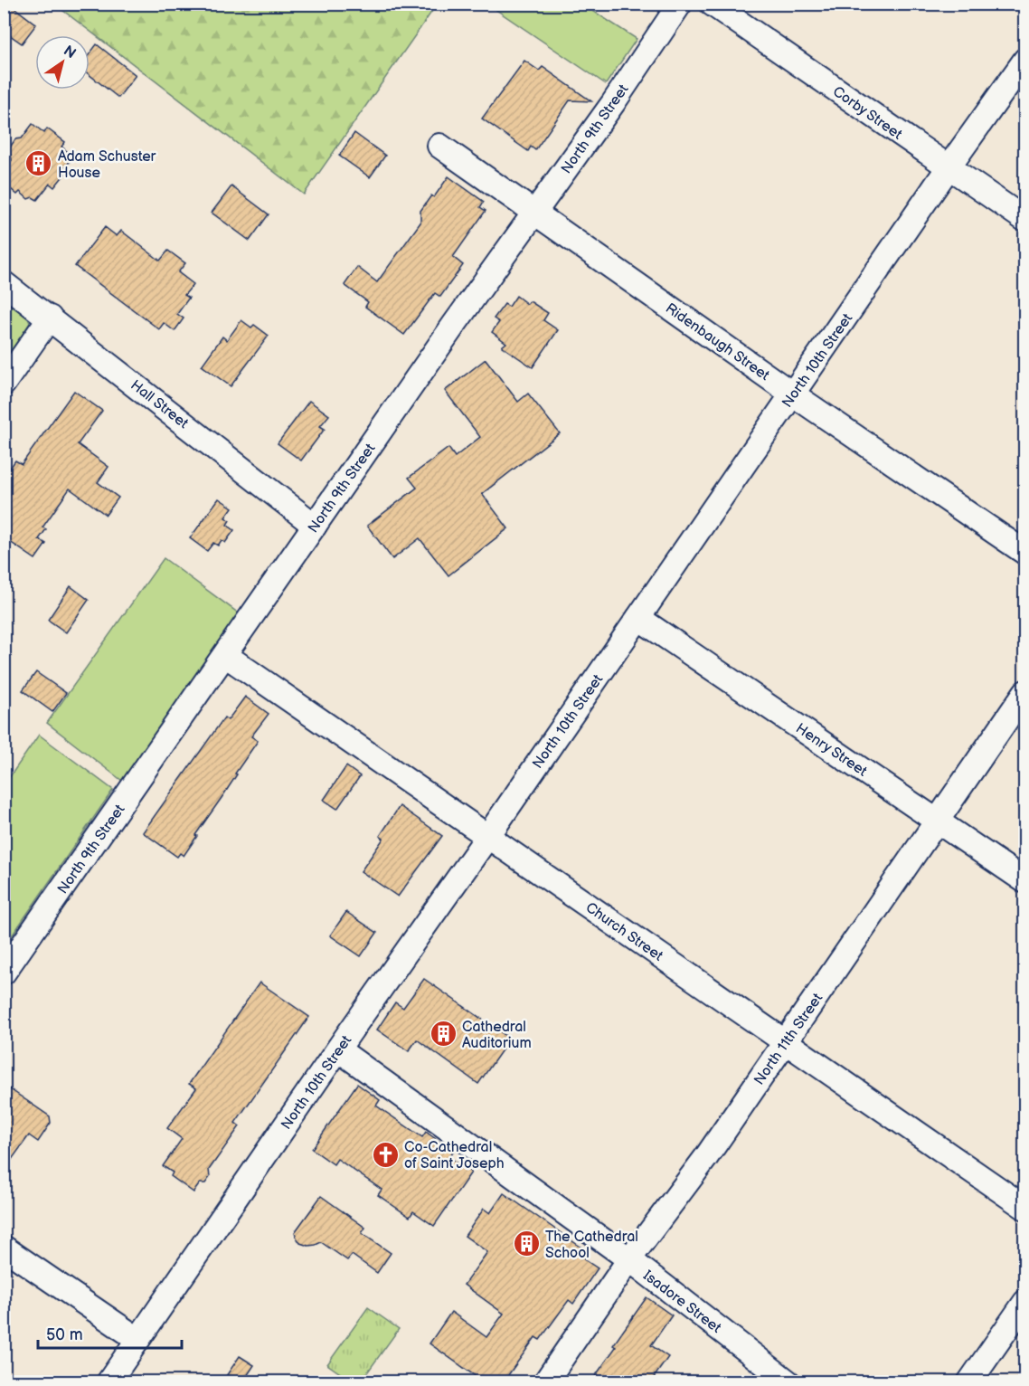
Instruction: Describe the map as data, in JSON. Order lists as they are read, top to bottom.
{
  "streets": {
    "street": [
      "Corby Street",
      "North 9th Street",
      "Ridenbaugh Street",
      "North 10th Street",
      "Hall Street",
      "Henry Street",
      "Church Street",
      "North 11th Street",
      "Isadore Street"
    ]
  },
  "crossings": [
    ["Corby Street", "North 10th Street"],
    ["North 9th Street", "Ridenbaugh Street"],
    ["North 9th Street", "Hall Street"],
    ["North 9th Street", "Church Street"],
    ["Ridenbaugh Street", "North 10th Street"],
    ["North 10th Street", "Henry Street"],
    ["North 10th Street", "Church Street"],
    ["North 10th Street", "Isadore Street"],
    ["Henry Street", "North 11th Street"],
    ["Church Street", "North 11th Street"],
    ["North 11th Street", "Isadore Street"]
  ],
  "places": {
    "building": ["Adam Schuster House", "Cathedral Auditorium", "The Cathedral School"],
    "church": ["Co-Cathedral of Saint Joseph"]
  },
  "scale_bar": "50 m",
  "north": "top right"
}
